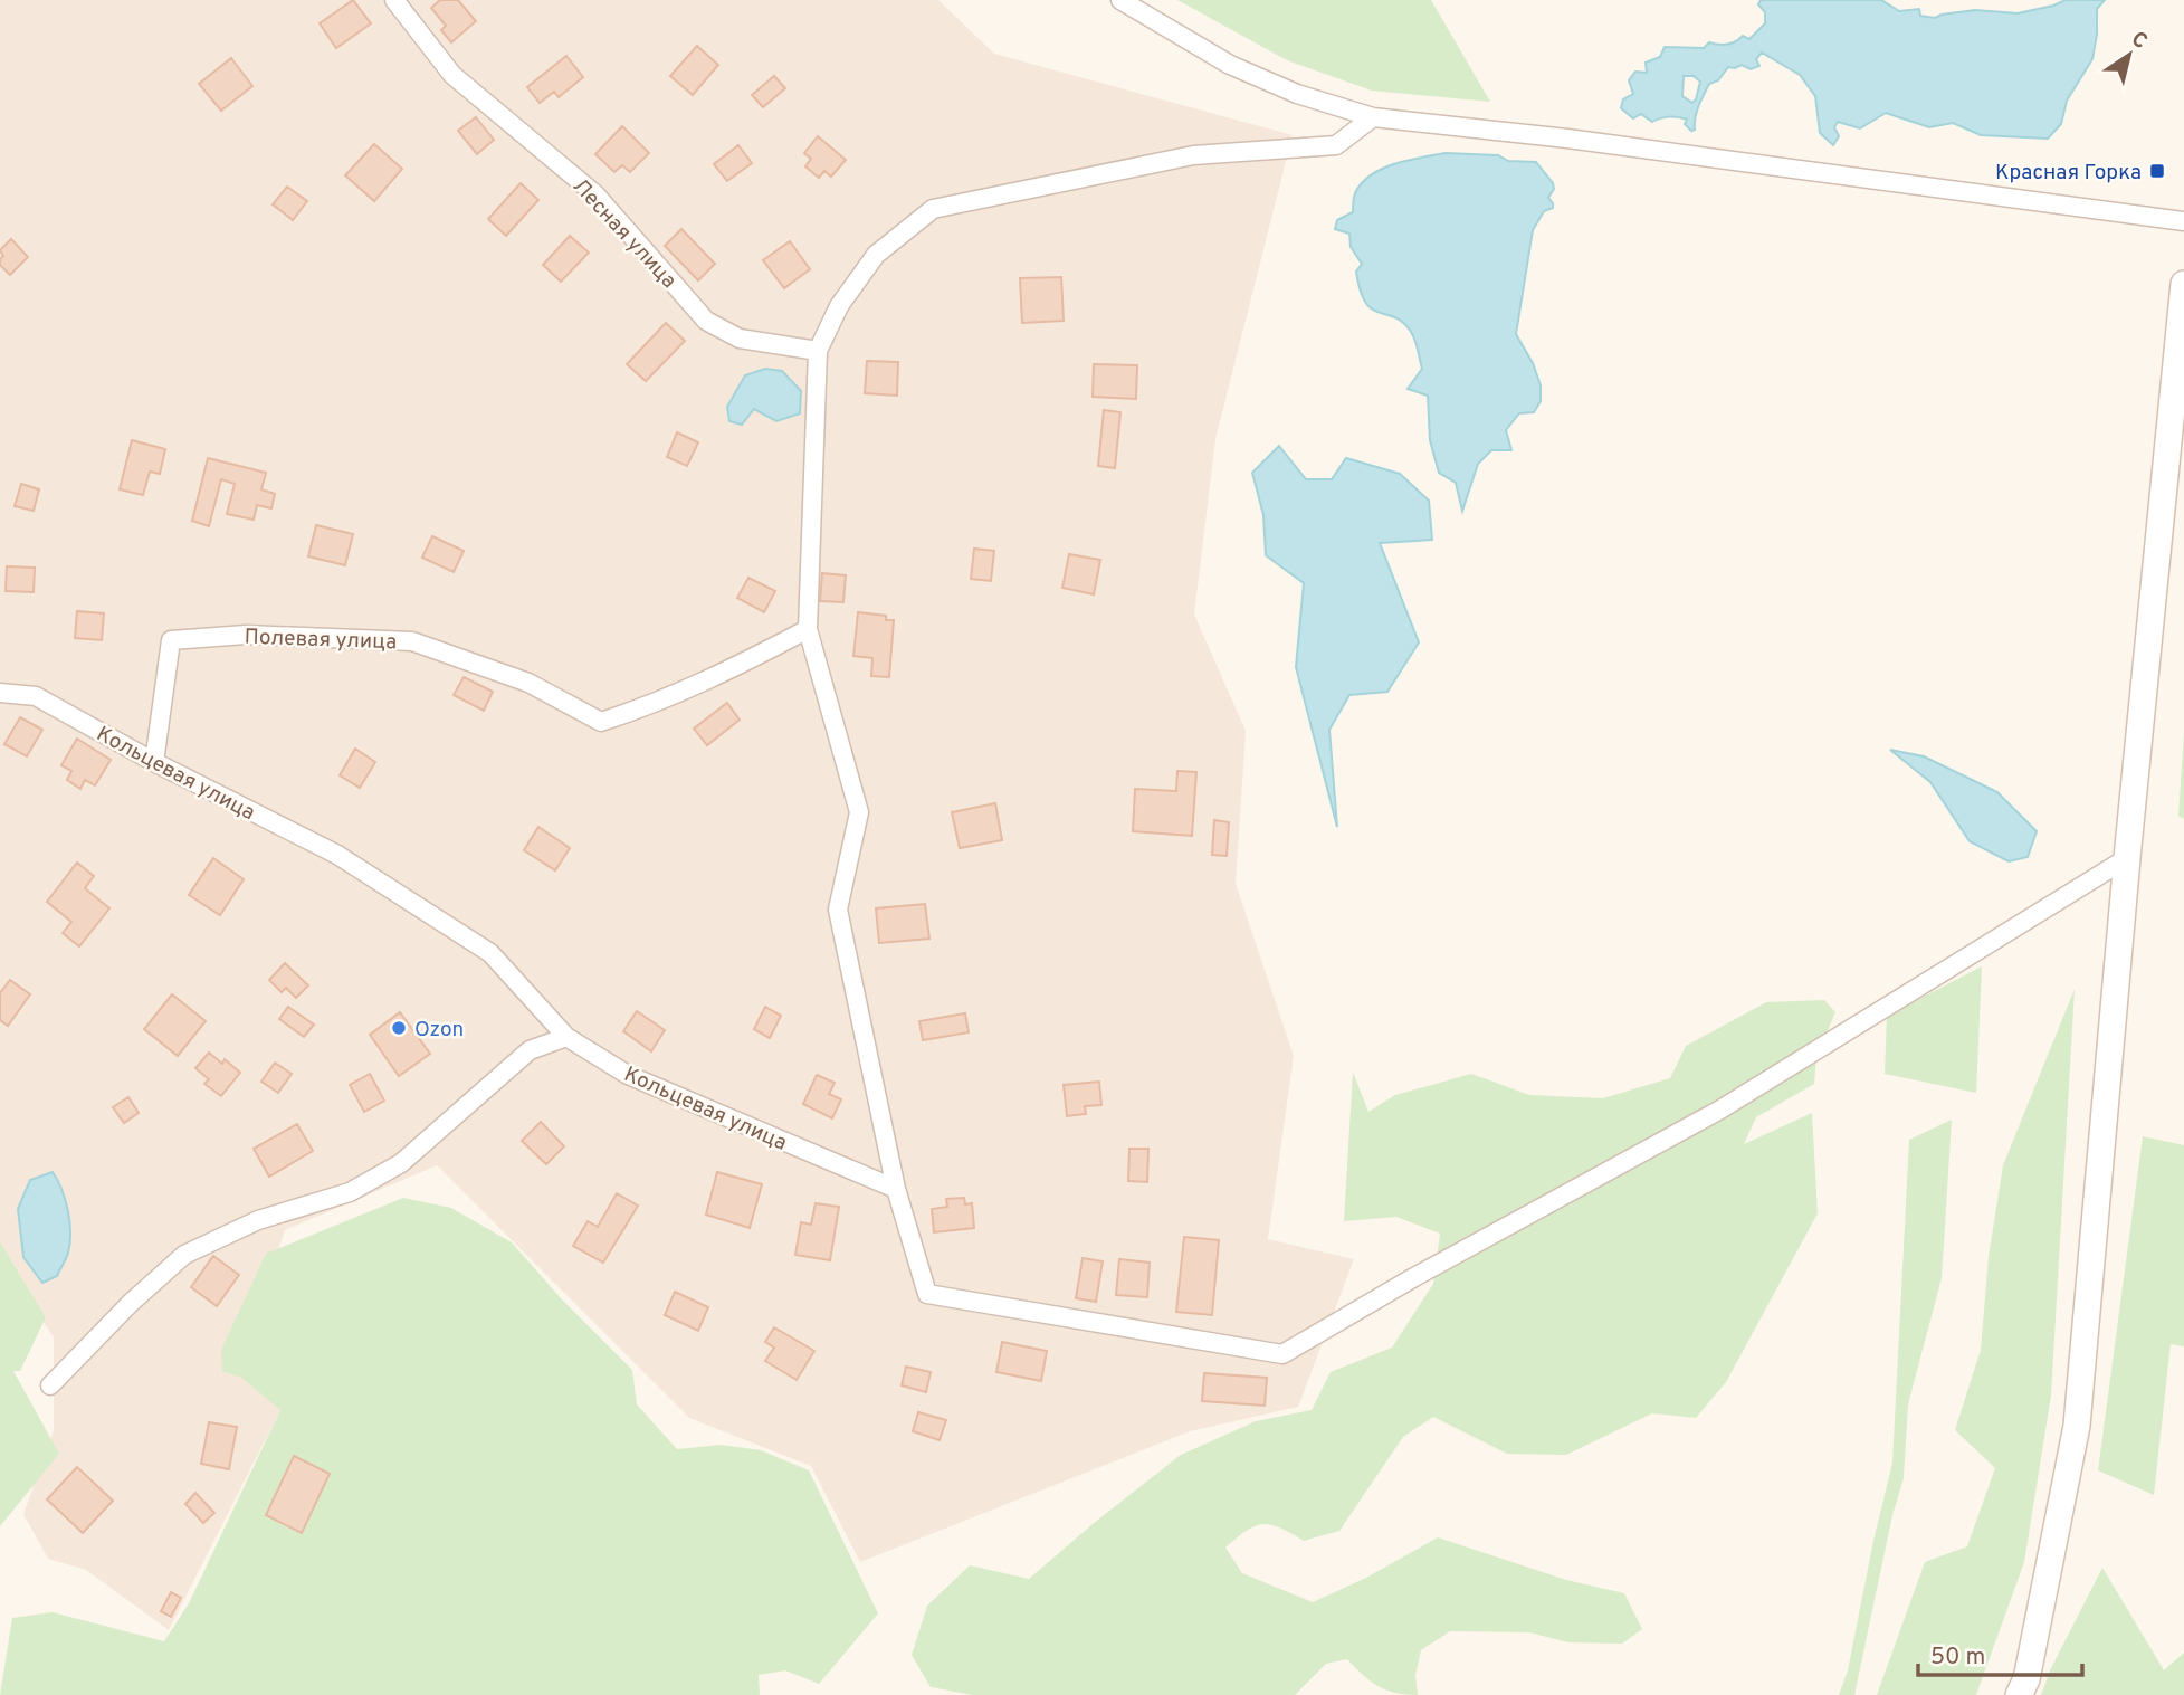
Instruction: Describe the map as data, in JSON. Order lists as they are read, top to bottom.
{
  "streets": {
    "street": ["Лесная улица", "Полевая улица", "Кольцевая улица"]
  },
  "crossings": [
    ["Полевая улица", "Кольцевая улица"]
  ],
  "places": {
    "transit": ["Красная Горка"],
    "other": ["Ozon"]
  },
  "scale_bar": "50 m",
  "north": "top right"
}
